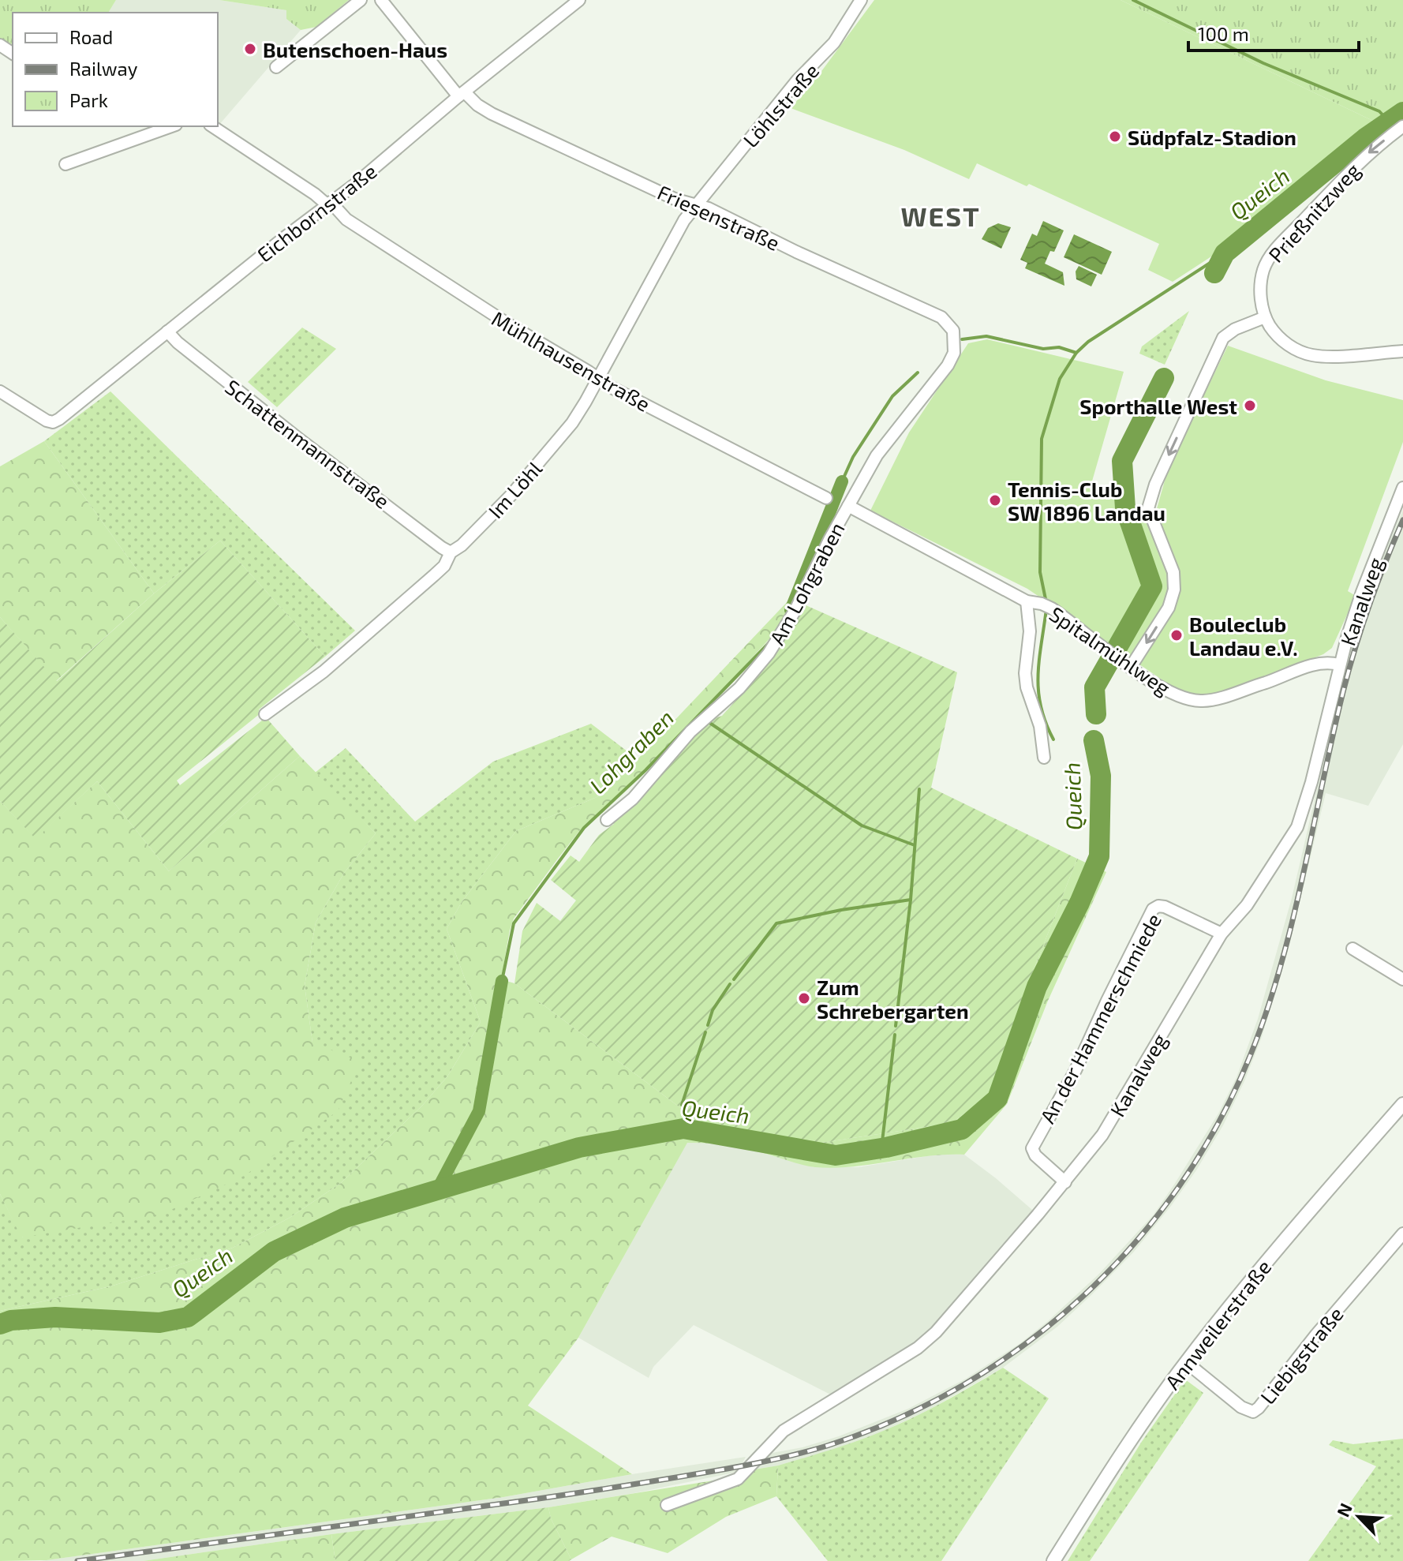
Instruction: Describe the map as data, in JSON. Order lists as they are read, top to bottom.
{
  "streets": {
    "street": [
      "Löhlstraße",
      "Eichbornstraße",
      "Prießnitzweg",
      "Friesenstraße",
      "Mühlhausenstraße",
      "Schattenmannstraße",
      "Im Löhl",
      "Am Lohgraben",
      "Kanalweg",
      "Spitalmühlweg",
      "An der Hammerschmiede",
      "Annweilerstraße",
      "Liebigstraße"
    ]
  },
  "crossings": [
    ["Löhlstraße", "Friesenstraße"],
    ["Löhlstraße", "Im Löhl"],
    ["Eichbornstraße", "Friesenstraße"],
    ["Eichbornstraße", "Mühlhausenstraße"],
    ["Eichbornstraße", "Schattenmannstraße"],
    ["Friesenstraße", "Im Löhl"],
    ["Friesenstraße", "Am Lohgraben"],
    ["Mühlhausenstraße", "Im Löhl"],
    ["Schattenmannstraße", "Im Löhl"],
    ["Am Lohgraben", "Spitalmühlweg"],
    ["Kanalweg", "Spitalmühlweg"],
    ["Kanalweg", "An der Hammerschmiede"],
    ["Annweilerstraße", "Liebigstraße"]
  ],
  "one_way": ["Prießnitzweg"],
  "districts": ["WEST"],
  "water": ["Queich", "Lohgraben"],
  "places": [
    "Butenschoen-Haus",
    "Südpfalz-Stadion",
    "Sporthalle West",
    "Tennis-Club SW 1896 Landau",
    "Bouleclub Landau e.V.",
    "Zum Schrebergarten"
  ],
  "legend": ["Road", "Railway", "Park"],
  "scale_bar": "100 m",
  "north": "top left"
}
